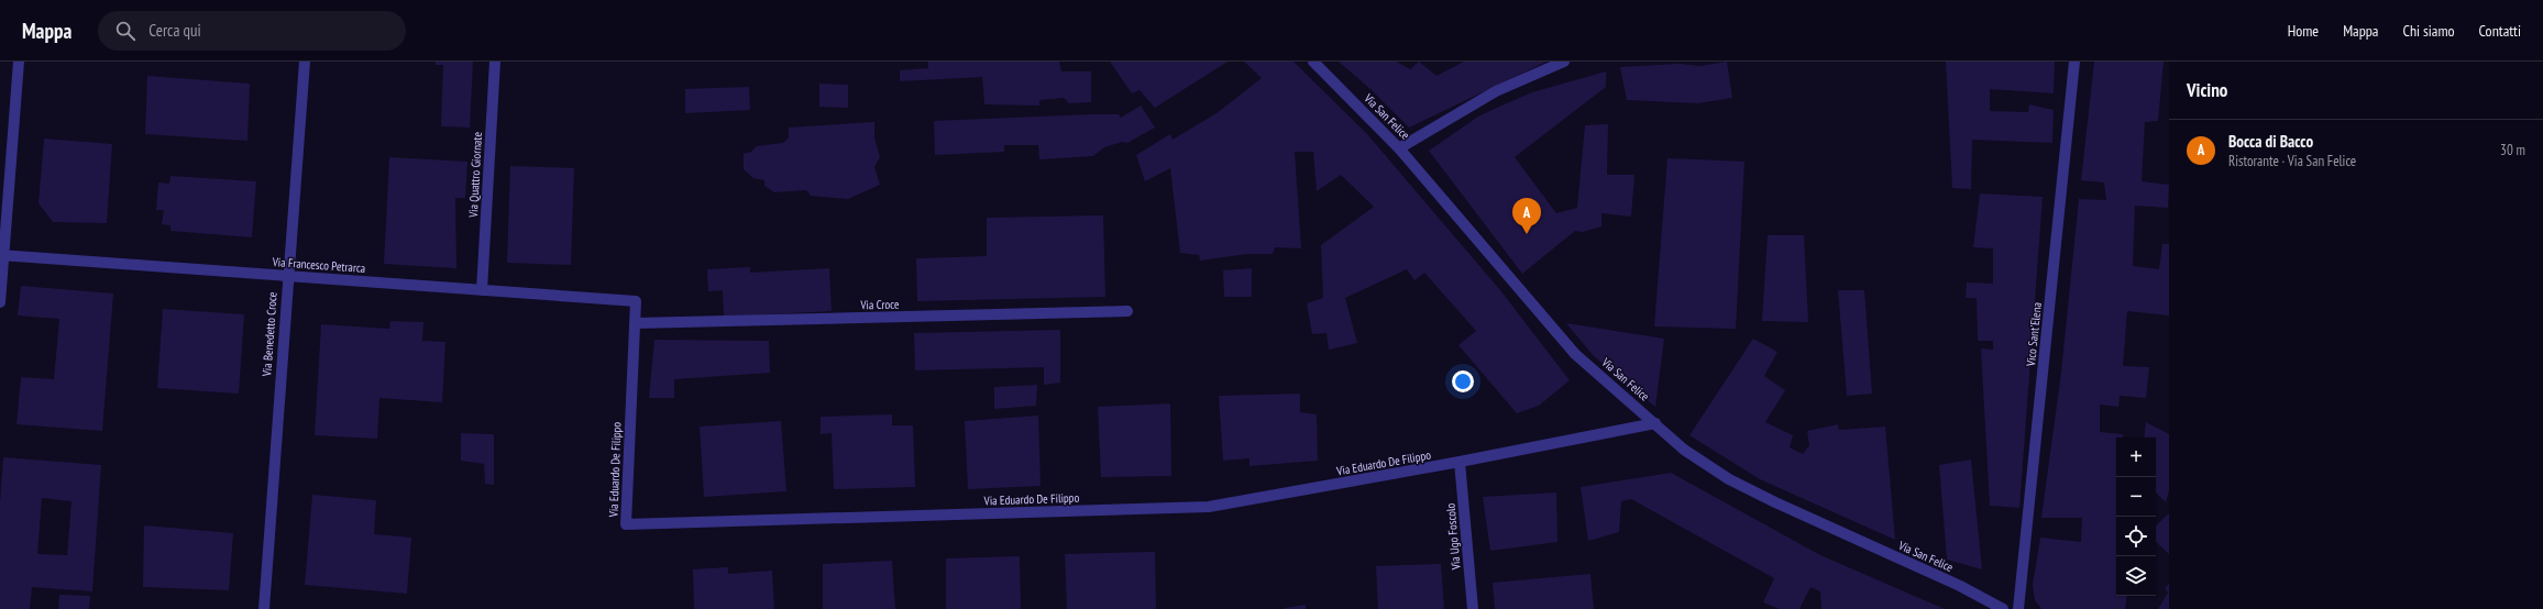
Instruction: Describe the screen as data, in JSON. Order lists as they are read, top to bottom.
{
  "streets": {
    "street": [
      "Via San Felice",
      "Via Quattro Giornate",
      "Via Francesco Petrarca",
      "Via Croce",
      "Via Benedetto Croce",
      "Vico Sant'Elena",
      "Via Eduardo De Filippo",
      "Via Ugo Foscolo"
    ]
  },
  "crossings": [
    ["Via San Felice", "Via Eduardo De Filippo"],
    ["Via Quattro Giornate", "Via Francesco Petrarca"],
    ["Via Francesco Petrarca", "Via Benedetto Croce"],
    ["Via Francesco Petrarca", "Via Eduardo De Filippo"],
    ["Via Croce", "Via Eduardo De Filippo"],
    ["Via Eduardo De Filippo", "Via Ugo Foscolo"]
  ],
  "page": {
    "header": "Mappa",
    "search": "Cerca qui",
    "nav": [
      "Home",
      "Mappa",
      "Chi siamo",
      "Contatti"
    ],
    "heading": "Vicino",
    "list": [
      {
        "mark": "A",
        "name": "Bocca di Bacco",
        "note": "Ristorante · Via San Felice",
        "value": "30 m"
      }
    ],
    "pins": "A",
    "map_buttons": ["+", "−"]
  }
}
